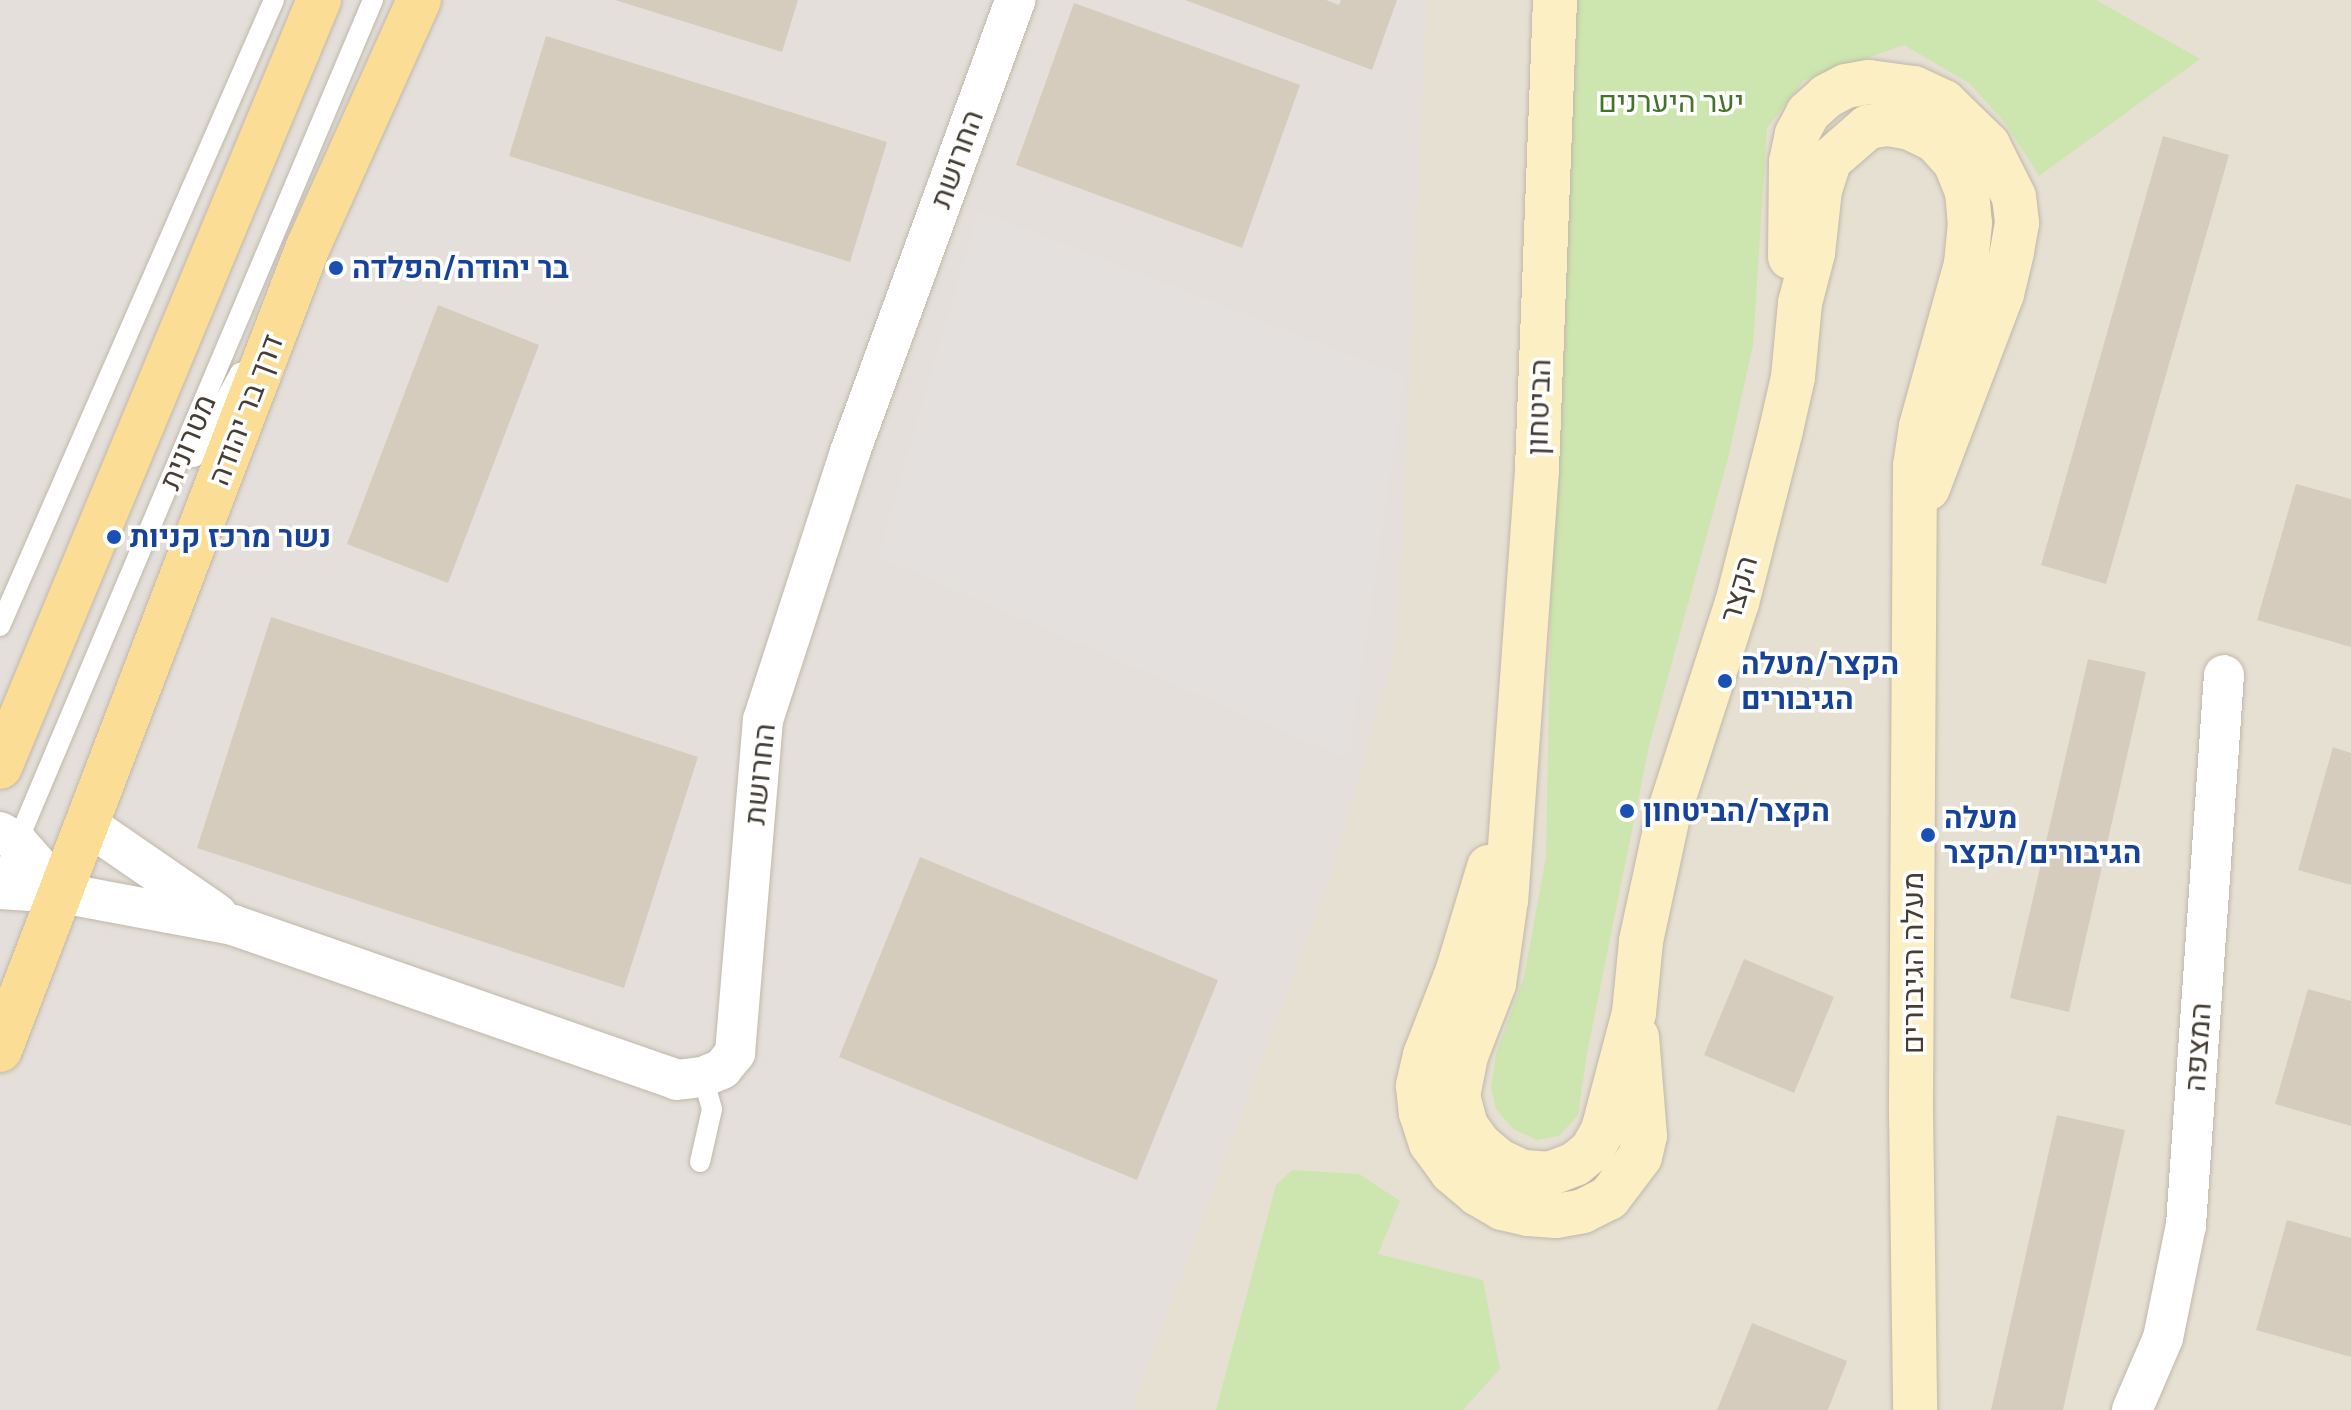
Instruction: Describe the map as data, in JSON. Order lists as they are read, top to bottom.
{
  "streets": {
    "main road": ["דרך בר יהודה"],
    "street": [
      "החרושת",
      "הביטחון",
      "הקצר",
      "מעלה הגיבורים",
      "המצפה"
    ],
    "lane": ["מטרונית"]
  },
  "crossings": [
    ["הביטחון", "הקצר"],
    ["הקצר", "מעלה הגיבורים"]
  ],
  "parks": ["יער היערנים"],
  "places": [
    "בר יהודה/הפלדה",
    "נשר מרכז קניות",
    "הקצר/מעלה הגיבורים",
    "הקצר/הביטחון",
    "מעלה הגיבורים/הקצר"
  ]
}
